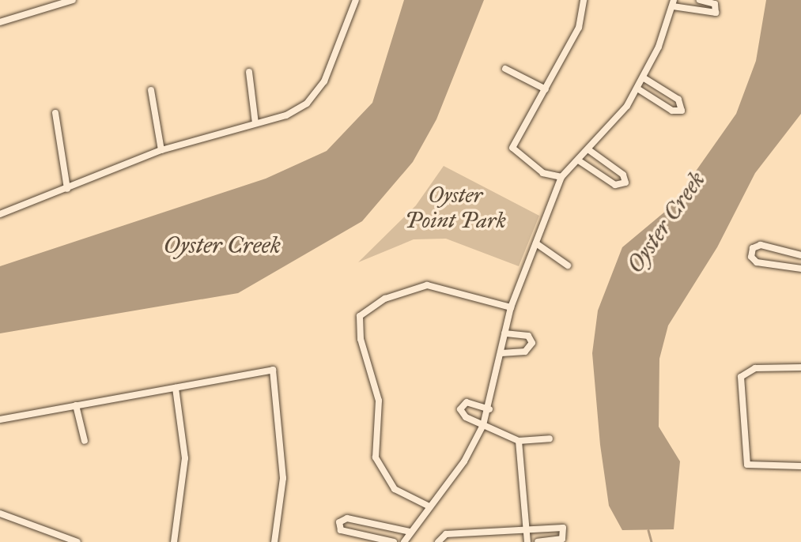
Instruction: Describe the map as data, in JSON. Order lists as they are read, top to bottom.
{
  "water": ["Oyster Creek"],
  "parks": ["Oyster Point Park"]
}
